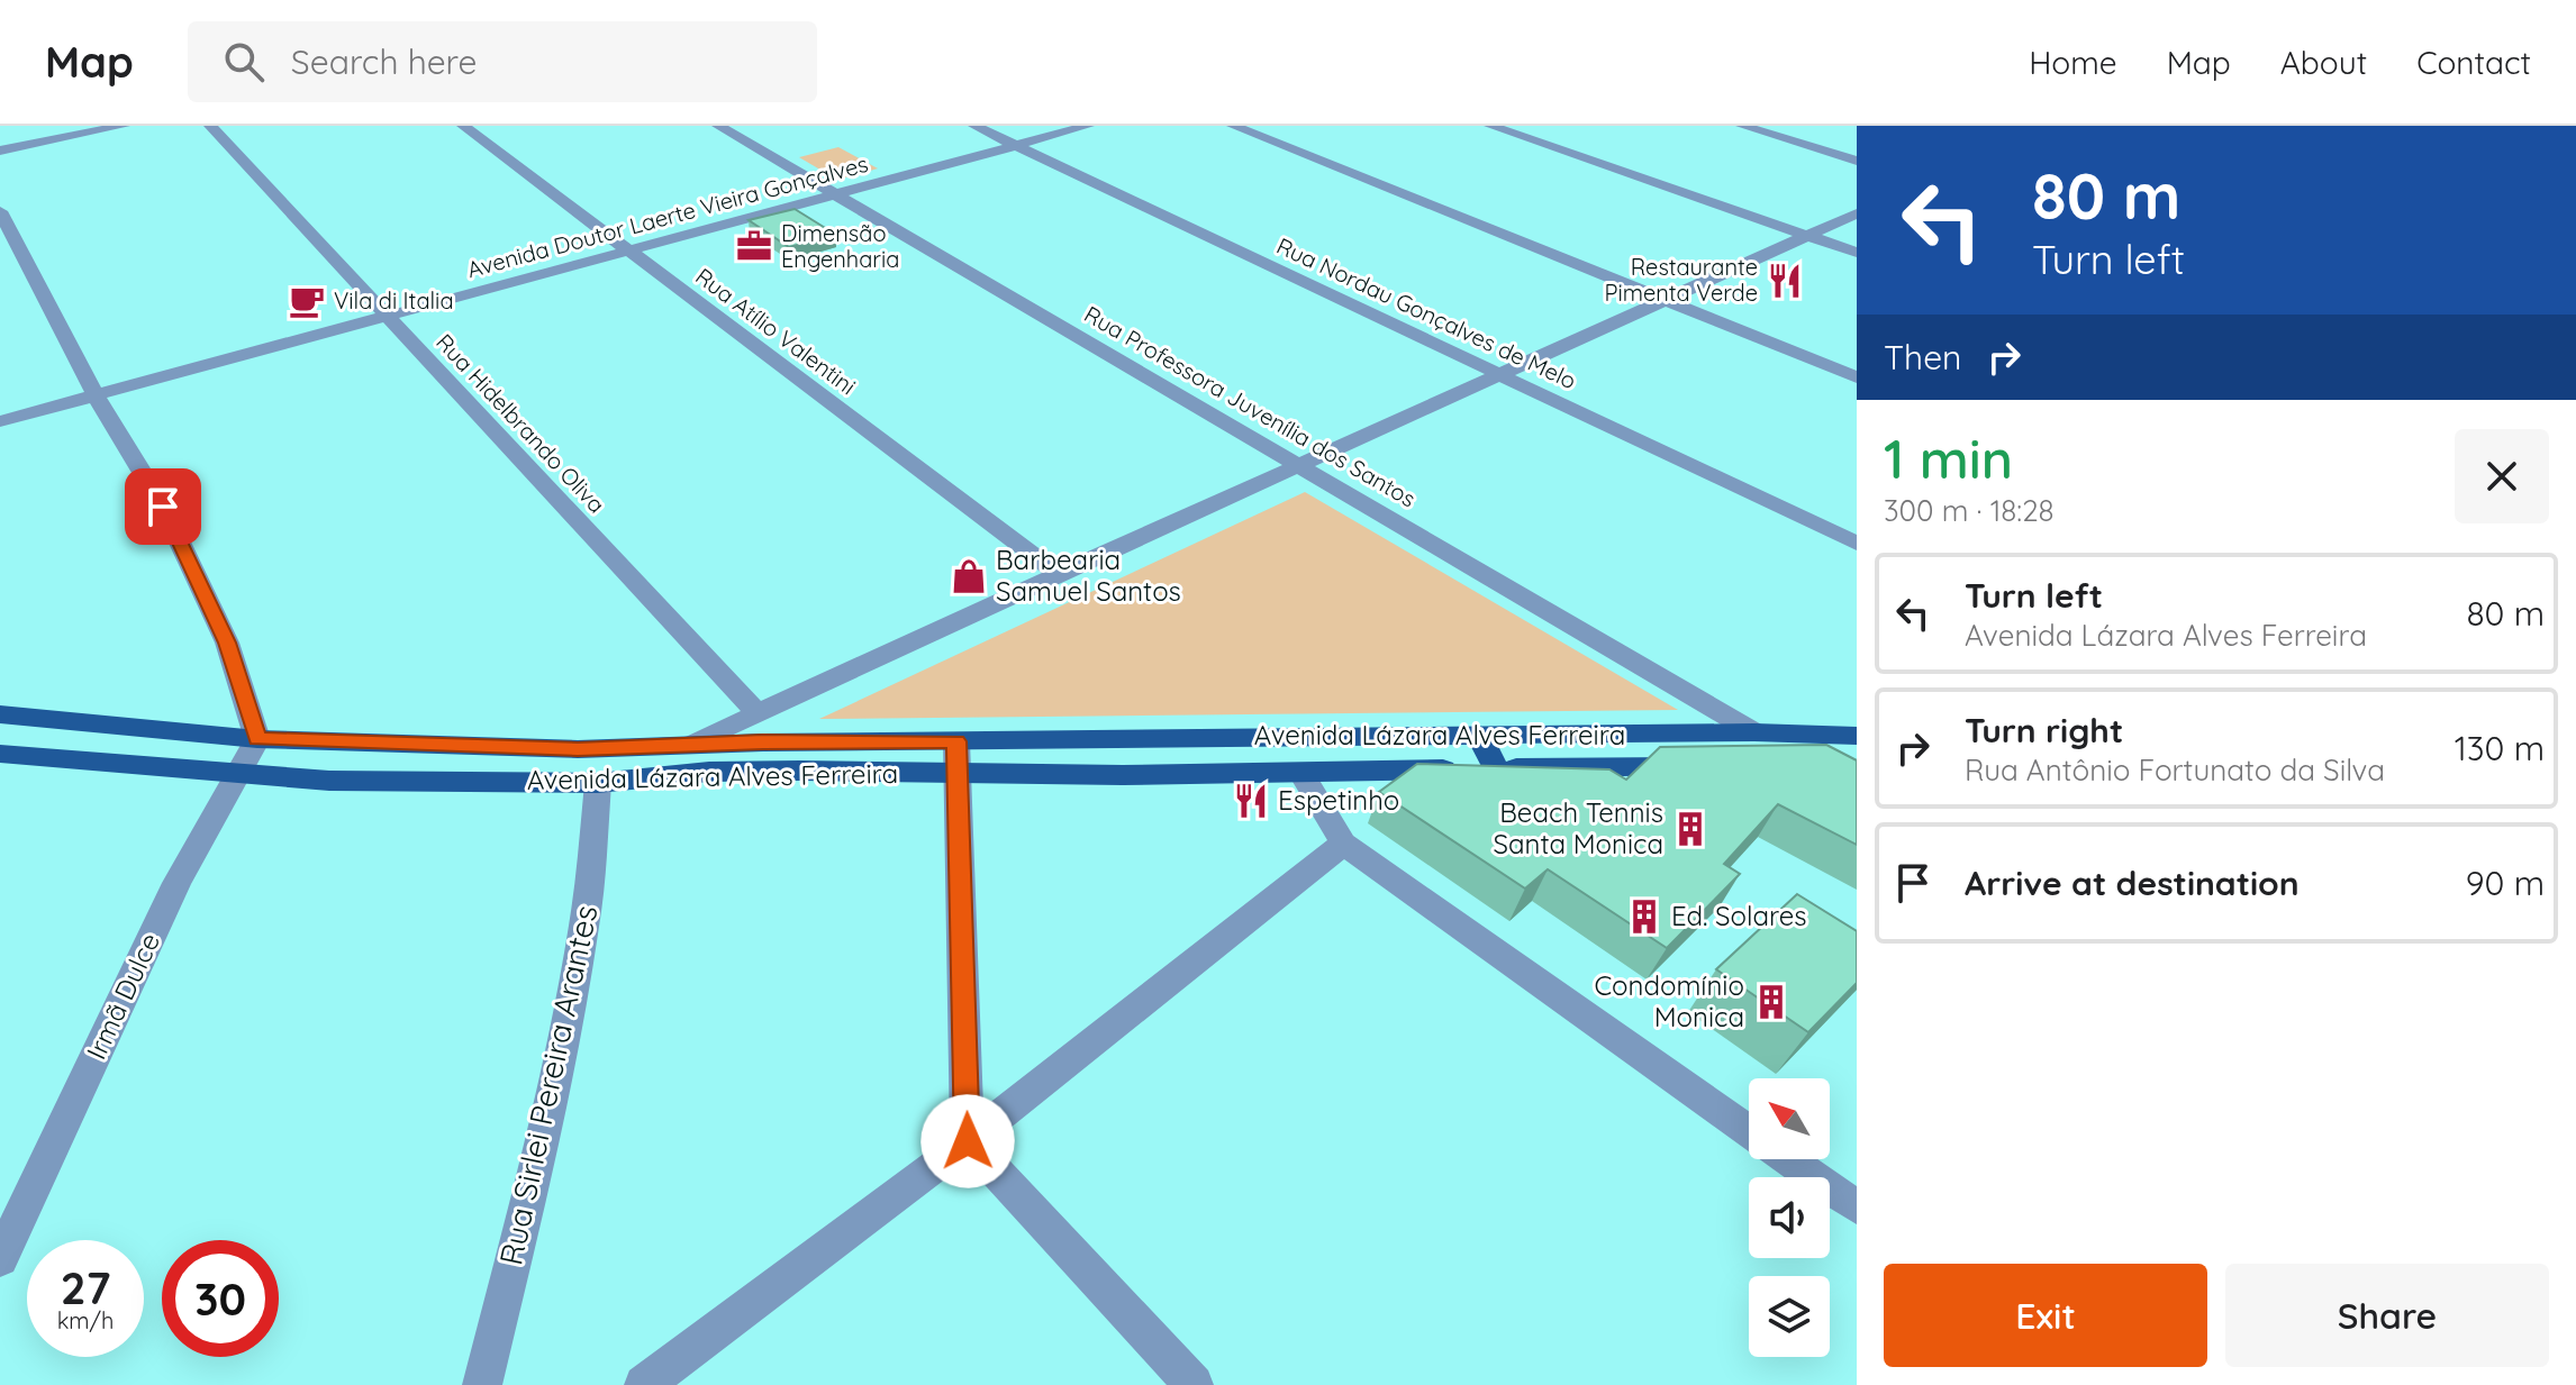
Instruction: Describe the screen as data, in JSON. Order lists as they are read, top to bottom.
{
  "streets": {
    "main road": ["Avenida Lázara Alves Ferreira"],
    "street": [
      "Avenida Doutor Laerte Vieira Gonçalves",
      "Rua Nordau Gonçalves de Melo",
      "Rua Atílio Valentini",
      "Rua Professora Juvenília dos Santos",
      "Rua Hidelbrando Oliva",
      "Irmã Dulce",
      "Rua Sirlei Pereira Arantes"
    ]
  },
  "crossings": [
    ["Avenida Doutor Laerte Vieira Gonçalves", "Rua Nordau Gonçalves de Melo"],
    ["Avenida Doutor Laerte Vieira Gonçalves", "Rua Atílio Valentini"],
    ["Avenida Doutor Laerte Vieira Gonçalves", "Rua Professora Juvenília dos Santos"],
    ["Avenida Doutor Laerte Vieira Gonçalves", "Rua Hidelbrando Oliva"],
    ["Rua Professora Juvenília dos Santos", "Avenida Lázara Alves Ferreira"],
    ["Avenida Lázara Alves Ferreira", "Irmã Dulce"],
    ["Avenida Lázara Alves Ferreira", "Rua Sirlei Pereira Arantes"]
  ],
  "places": {
    "office": ["Dimensão Engenharia"],
    "restaurant": ["Restaurante Pimenta Verde", "Espetinho"],
    "cafe": ["Vila di Italia"],
    "shop": ["Barbearia Samuel Santos"],
    "building": ["Beach Tennis Santa Monica", "Ed. Solares", "Condomínio Monica"]
  },
  "north": "top left",
  "page": {
    "header": "Map",
    "search": "Search here",
    "nav": [
      "Home",
      "Map",
      "About",
      "Contact"
    ],
    "turn": ["80 m", "Turn left"],
    "then": "Then",
    "heading": ["1 min", "300 m · 18:28"],
    "list": [
      {
        "name": "Turn left",
        "note": "Avenida Lázara Alves Ferreira",
        "value": "80 m"
      },
      {
        "name": "Turn right",
        "note": "Rua Antônio Fortunato da Silva",
        "value": "130 m"
      },
      {
        "name": "Arrive at destination",
        "value": "90 m"
      }
    ],
    "speed": "27 km/h",
    "limit": "30",
    "buttons": ["Exit", "Share"]
  }
}
